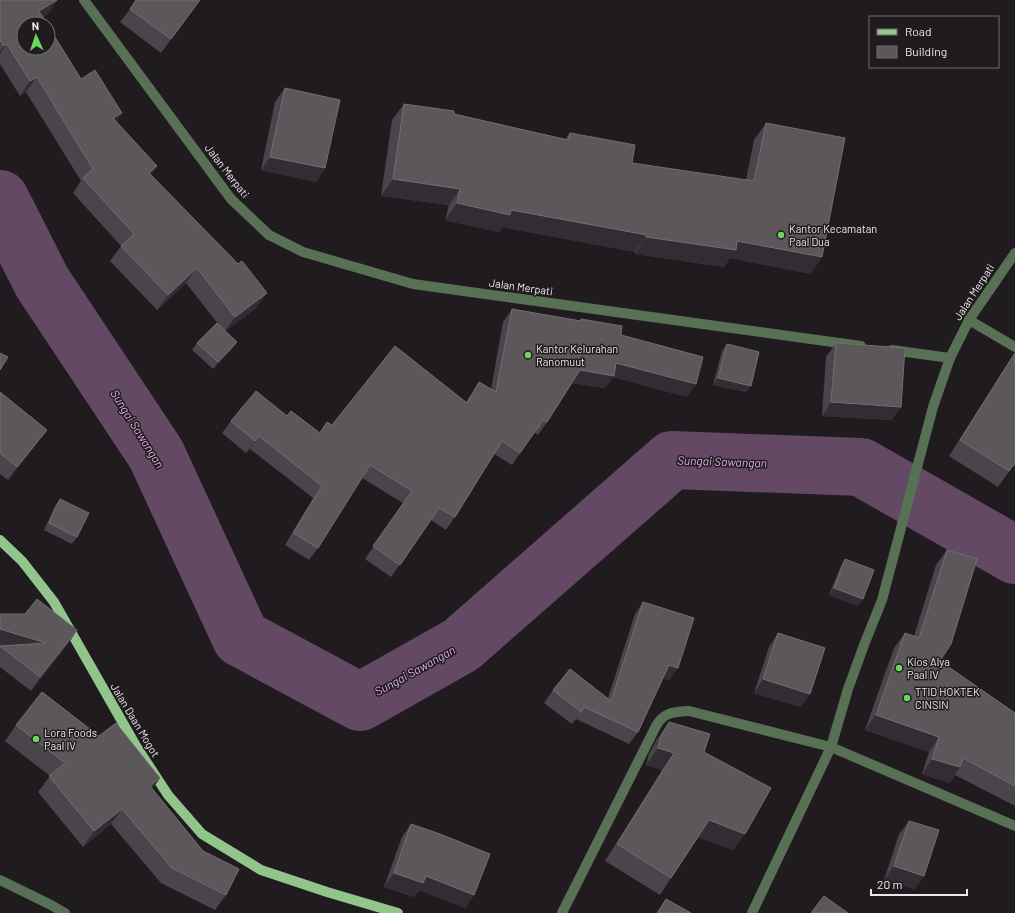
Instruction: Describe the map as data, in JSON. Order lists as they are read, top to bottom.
{
  "streets": {
    "main road": ["Jalan Daan Mogot"],
    "street": ["Jalan Merpati"]
  },
  "water": ["Sungai Sawangan"],
  "places": [
    "Kantor Kecamatan Paal Dua",
    "Kantor Kelurahan Ranomuut",
    "Kios Alya Paal IV",
    "TTID HOKTEK CINSIN",
    "Lora Foods Paal IV"
  ],
  "legend": ["Road", "Building"],
  "scale_bar": "20 m",
  "north": "top"
}
